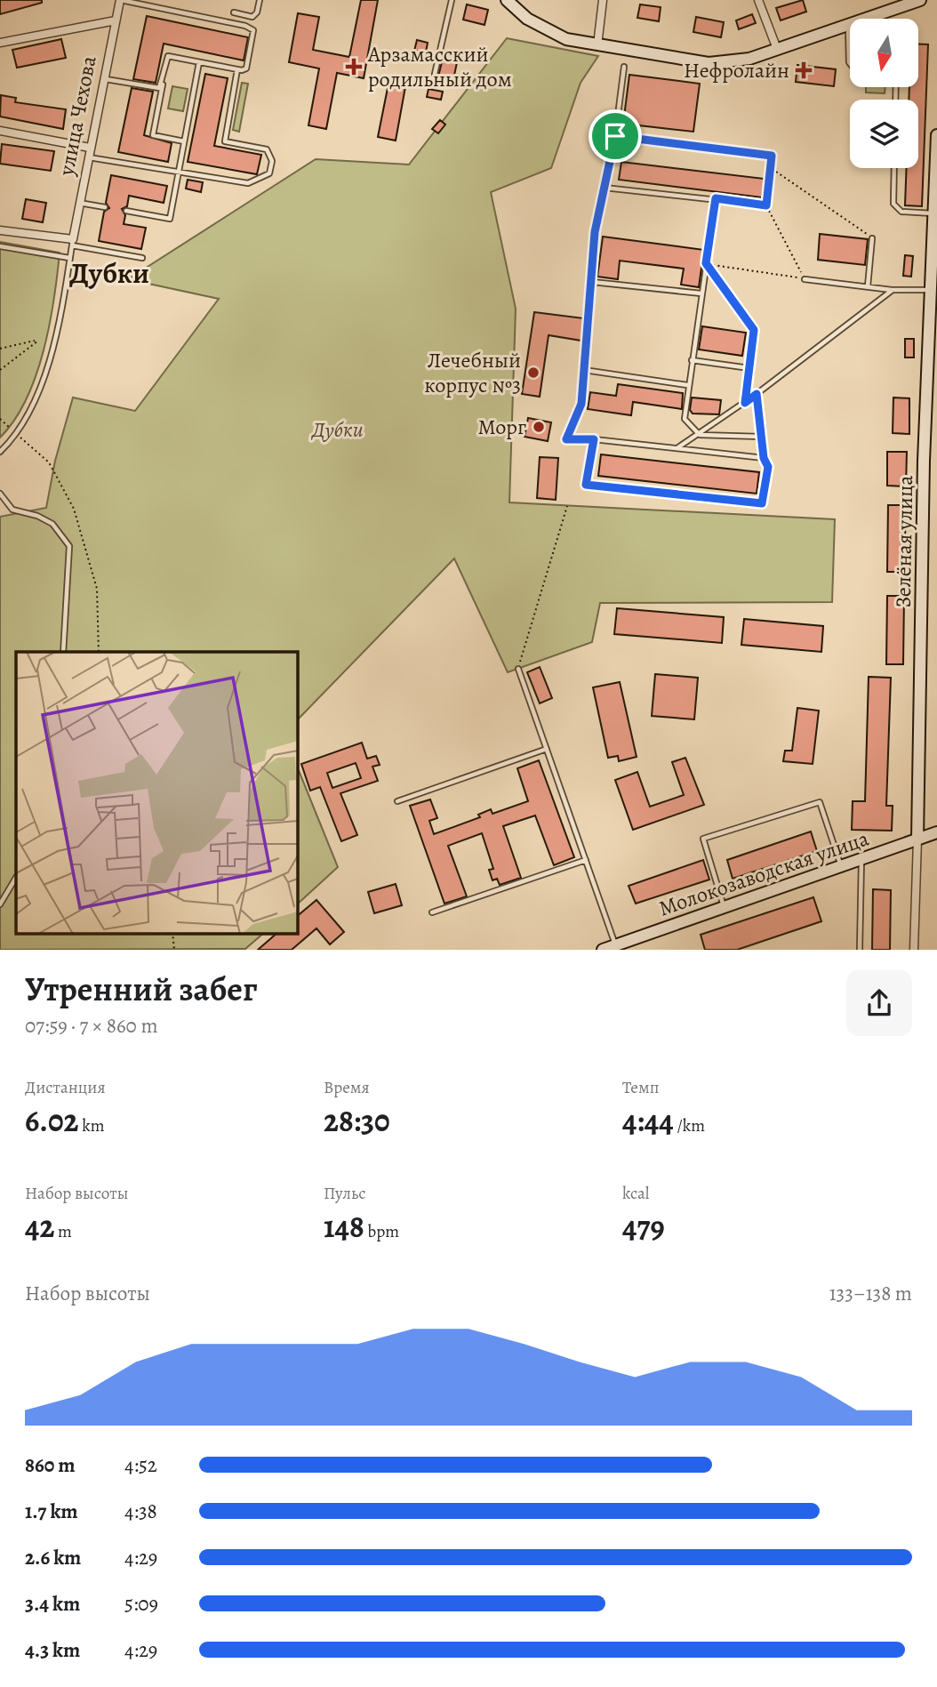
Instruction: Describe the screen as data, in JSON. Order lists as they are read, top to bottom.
{
  "streets": {
    "street": ["улица Чехова", "Зелёная улица", "Молокозаводская улица"]
  },
  "crossings": [
    ["Зелёная улица", "Молокозаводская улица"]
  ],
  "districts": ["Дубки"],
  "parks": ["Дубки"],
  "places": {
    "health": ["Арзамасский родильный дом", "Нефролайн"],
    "other": ["Лечебный корпус №3", "Морг"]
  },
  "north": "bottom",
  "page": {
    "heading": ["Утренний забег", "07:59 · 7 × 860 m"],
    "stats": [
      ["Дистанция", "6.02 km"],
      ["Время", "28:30"],
      ["Темп", "4:44 /km"],
      ["Набор высоты", "42 m"],
      ["Пульс", "148 bpm"],
      ["kcal", "479"]
    ],
    "chart": ["Набор высоты", "133–138 m"],
    "list": [
      {
        "name": "860 m",
        "note": "4:52"
      },
      {
        "name": "1.7 km",
        "note": "4:38"
      },
      {
        "name": "2.6 km",
        "note": "4:29"
      },
      {
        "name": "3.4 km",
        "note": "5:09"
      },
      {
        "name": "4.3 km",
        "note": "4:29"
      }
    ]
  }
}
